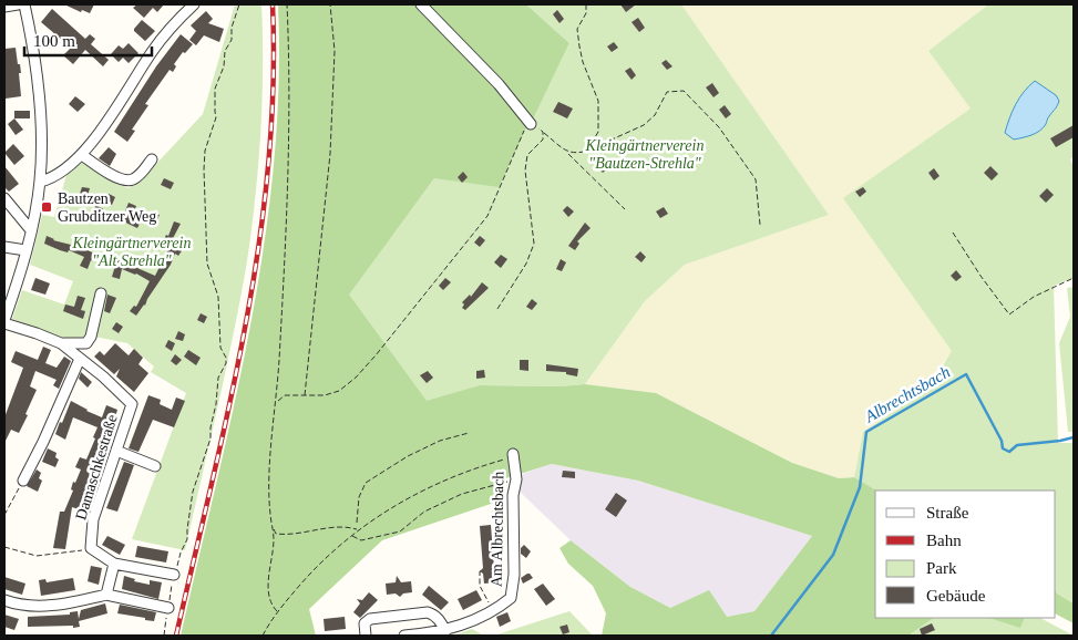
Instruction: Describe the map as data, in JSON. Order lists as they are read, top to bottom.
{
  "streets": {
    "street": ["Damaschkestraße", "Am Albrechtsbach"]
  },
  "water": ["Albrechtsbach"],
  "parks": ["Kleingärtnerverein \"Bautzen-Strehla\"", "Kleingärtnerverein \"Alt Strehla\""],
  "places": {
    "transit": ["Bautzen Grubditzer Weg"]
  },
  "legend": [
    "Straße",
    "Bahn",
    "Park",
    "Gebäude"
  ],
  "scale_bar": "100 m"
}
